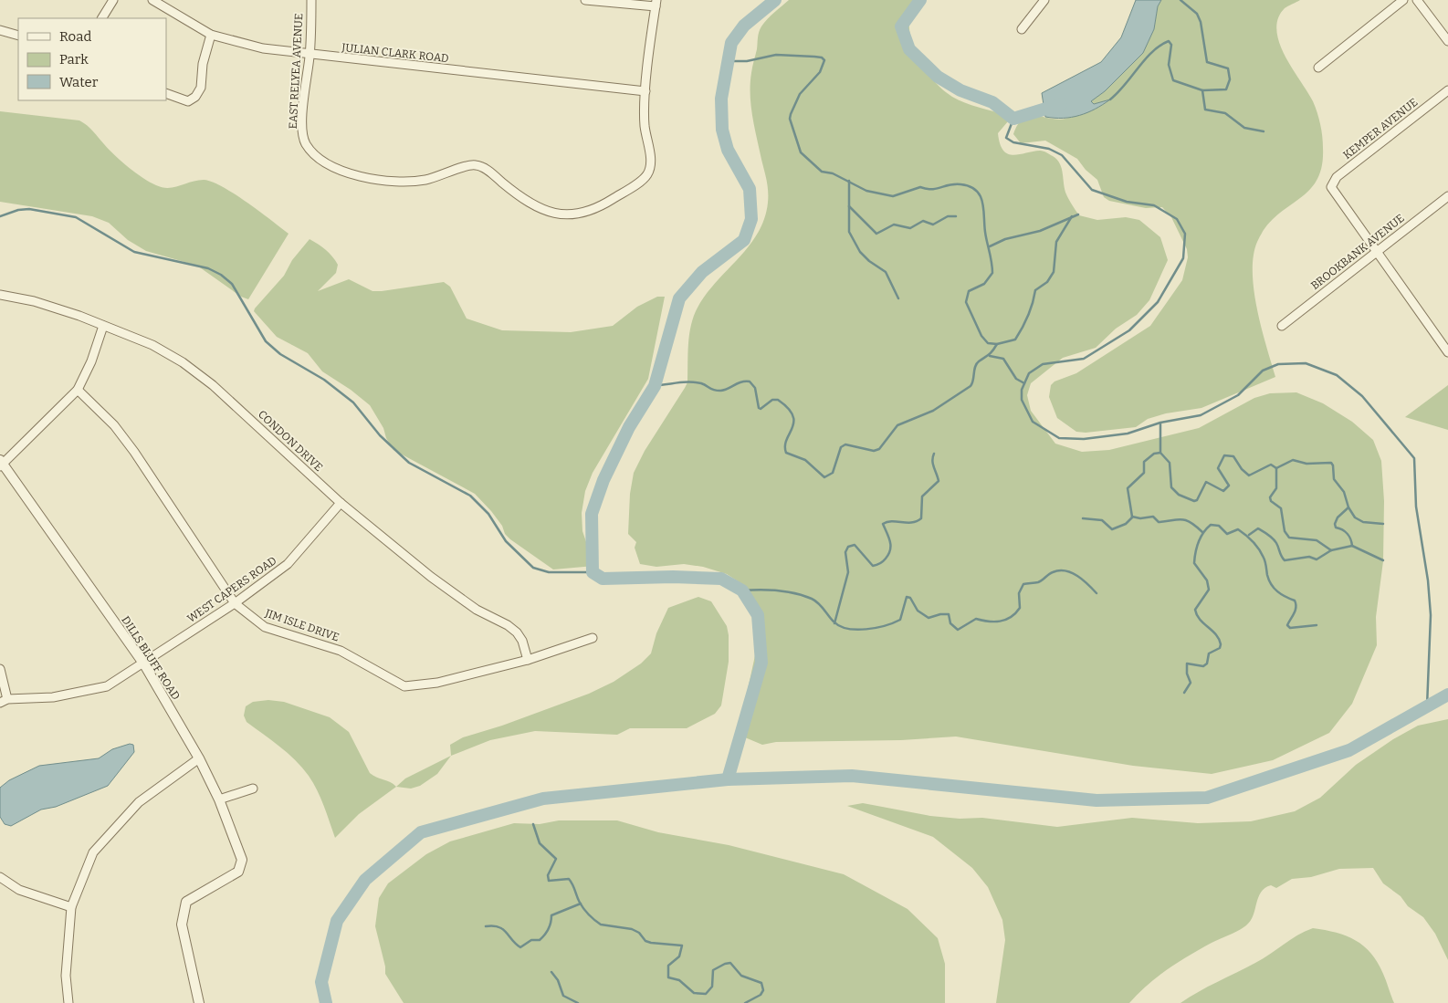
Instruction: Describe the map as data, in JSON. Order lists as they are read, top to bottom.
{
  "streets": {
    "street": [
      "JULIAN CLARK ROAD",
      "EAST RELYEA AVENUE",
      "KEMPER AVENUE",
      "BROOKBANK AVENUE",
      "CONDON DRIVE",
      "WEST CAPERS ROAD",
      "JIM ISLE DRIVE",
      "DILLS BLUFF ROAD"
    ]
  },
  "crossings": [
    ["JULIAN CLARK ROAD", "EAST RELYEA AVENUE"],
    ["KEMPER AVENUE", "BROOKBANK AVENUE"],
    ["CONDON DRIVE", "WEST CAPERS ROAD"],
    ["CONDON DRIVE", "JIM ISLE DRIVE"],
    ["WEST CAPERS ROAD", "JIM ISLE DRIVE"],
    ["WEST CAPERS ROAD", "DILLS BLUFF ROAD"]
  ],
  "legend": ["Road", "Park", "Water"]
}
